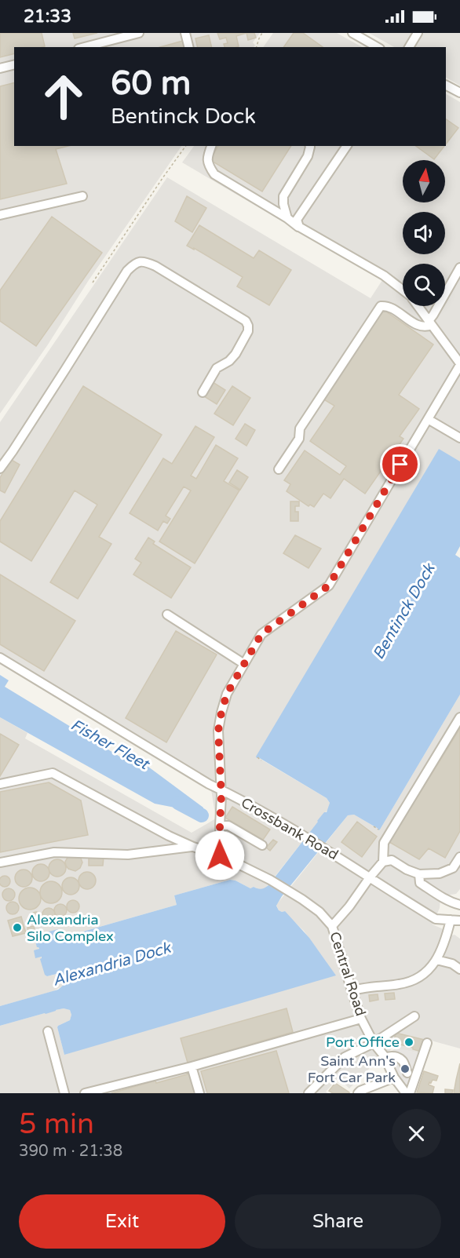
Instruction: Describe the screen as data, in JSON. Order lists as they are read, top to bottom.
{
  "streets": {
    "street": ["Crossbank Road", "Central Road"]
  },
  "water": ["Bentinck Dock", "Fisher Fleet", "Alexandria Dock"],
  "places": ["Alexandria Silo Complex", "Port Office", "Saint Ann's Fort Car Park"],
  "north": "top",
  "page": {
    "status": "21:33",
    "turn": ["60 m", "Bentinck Dock"],
    "heading": ["5 min", "390 m · 21:38"],
    "buttons": ["Exit", "Share"]
  }
}
